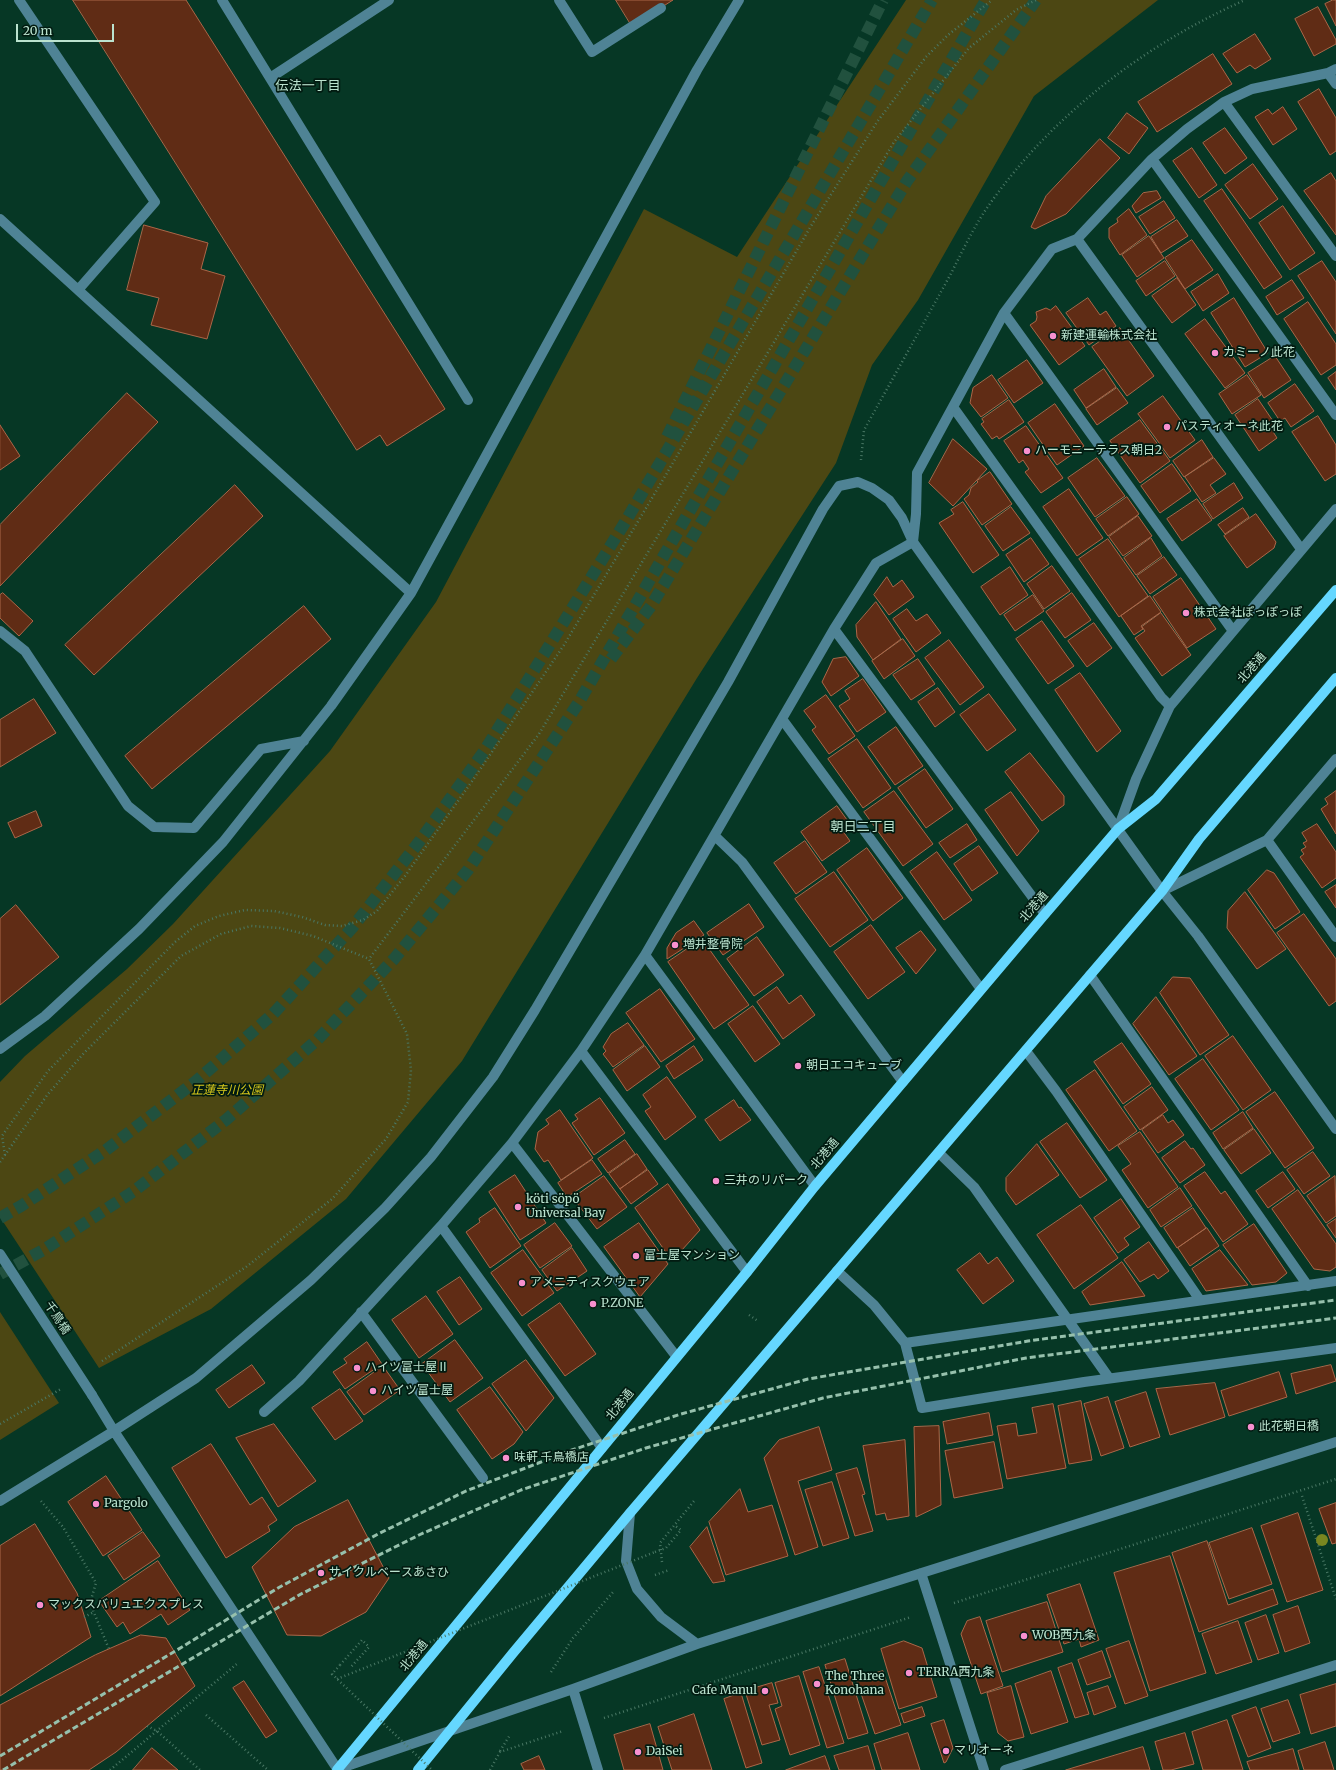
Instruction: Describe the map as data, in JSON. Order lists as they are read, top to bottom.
{
  "streets": {
    "main road": ["北港通"],
    "street": ["千鳥橋"]
  },
  "crossings": [
    ["北港通", "千鳥橋"]
  ],
  "districts": ["伝法一丁目", "朝日二丁目"],
  "parks": ["正蓮寺川公園"],
  "places": [
    "新建運輸株式会社",
    "カミーノ此花",
    "パスティオーネ此花",
    "ハーモニーテラス朝日2",
    "株式会社ぽっぽっぽ",
    "増井整骨院",
    "朝日エコキューブ",
    "三井のリパーク",
    "köti söpö Universal Bay",
    "富士屋マンション",
    "アメニティスクウェア",
    "P.ZONE",
    "ハイツ富士屋Ⅱ",
    "ハイツ富士屋",
    "此花朝日橋",
    "味軒 千鳥橋店",
    "Pargolo",
    "サイクルベースあさひ",
    "マックスバリュエクスプレス",
    "WOB西九条",
    "TERRA西九条",
    "The Three Konohana",
    "Cafe Manul",
    "マリオーネ",
    "DaiSei"
  ],
  "scale_bar": "20 m"
}
